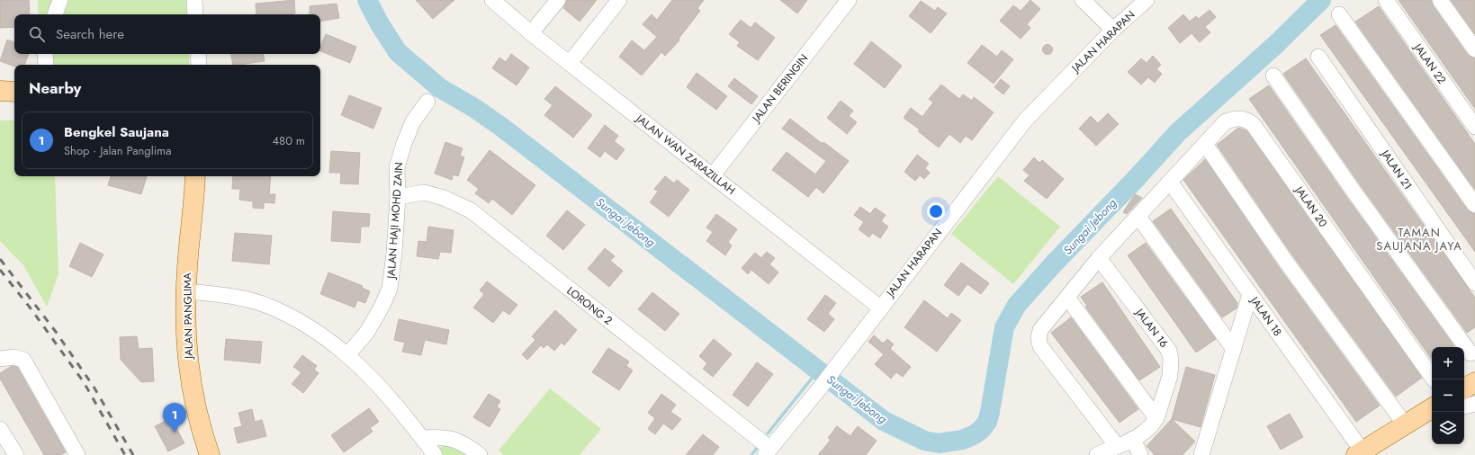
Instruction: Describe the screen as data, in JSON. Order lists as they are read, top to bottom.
{
  "streets": {
    "main road": ["JALAN PANGLIMA"],
    "street": [
      "JALAN HARAPAN",
      "JALAN 22",
      "JALAN BERINGIN",
      "JALAN WAN ZARAZILLAH",
      "JALAN 21",
      "JALAN 20",
      "JALAN HAJI MOHD ZAIN",
      "LORONG 2",
      "JALAN 18",
      "JALAN 16"
    ]
  },
  "crossings": [
    ["JALAN HARAPAN", "JALAN WAN ZARAZILLAH"],
    ["JALAN HARAPAN", "LORONG 2"],
    ["JALAN BERINGIN", "JALAN WAN ZARAZILLAH"],
    ["JALAN 20", "JALAN 18"],
    ["JALAN 20", "JALAN 16"],
    ["JALAN HAJI MOHD ZAIN", "LORONG 2"]
  ],
  "districts": ["TAMAN SAUJANA JAYA"],
  "water": ["Sungai Jebong"],
  "page": {
    "search": "Search here",
    "heading": "Nearby",
    "list": [
      {
        "mark": "1",
        "name": "Bengkel Saujana",
        "note": "Shop · Jalan Panglima",
        "value": "480 m"
      }
    ],
    "map_buttons": ["+", "−"],
    "pins": "1"
  }
}
